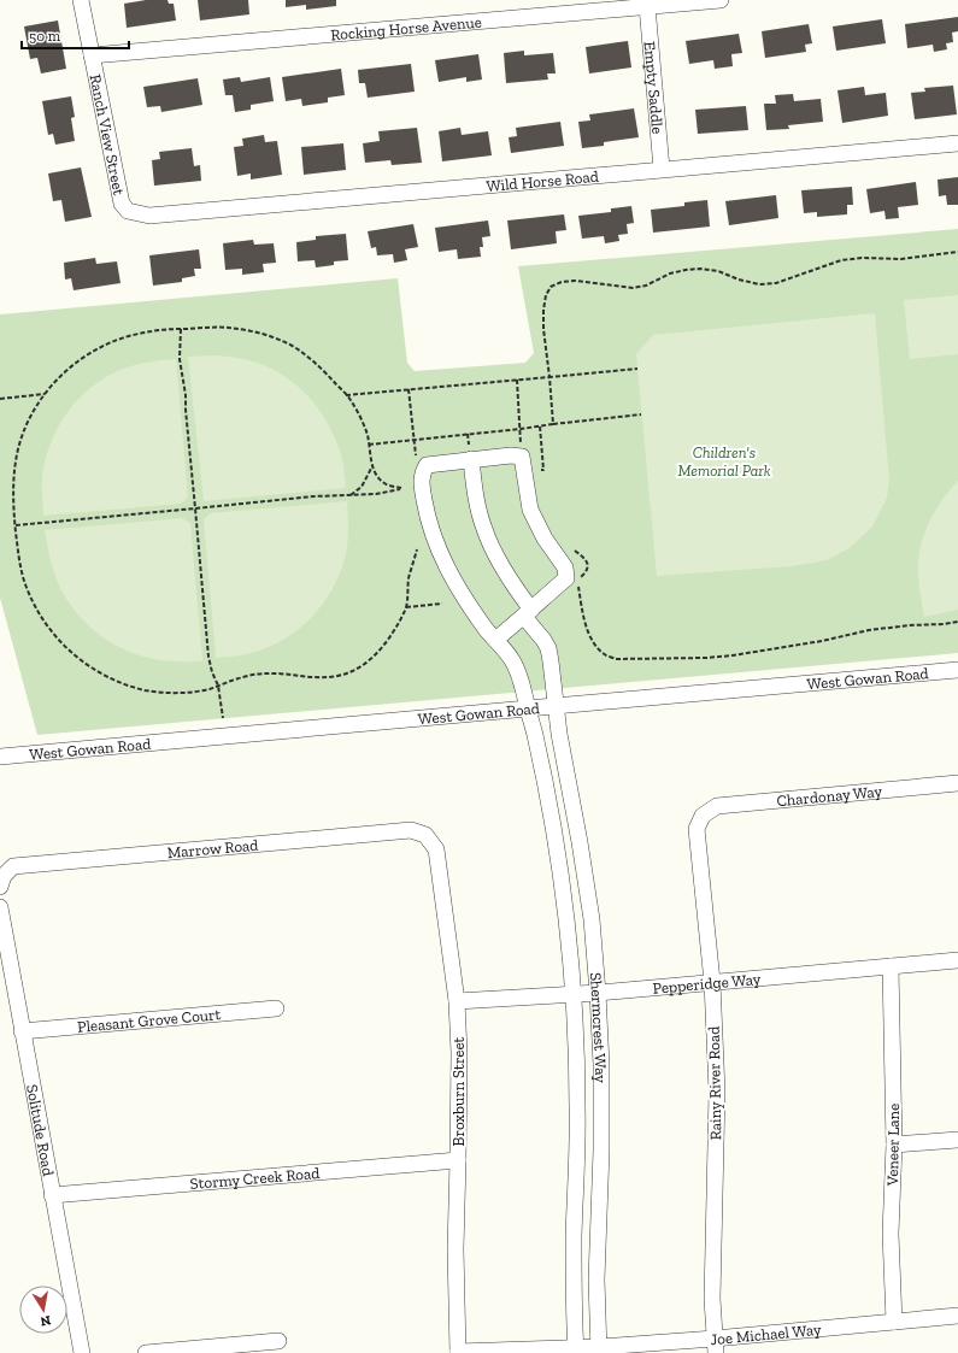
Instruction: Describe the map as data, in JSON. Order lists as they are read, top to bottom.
{
  "streets": {
    "street": [
      "Rocking Horse Avenue",
      "Empty Saddle",
      "Ranch View Street",
      "Wild Horse Road",
      "West Gowan Road",
      "Chardonay Way",
      "Marrow Road",
      "Pepperidge Way",
      "Pleasant Grove Court",
      "Shermcrest Way",
      "Rainy River Road",
      "Broxburn Street",
      "Solitude Road",
      "Veneer Lane",
      "Stormy Creek Road",
      "Joe Michael Way"
    ]
  },
  "crossings": [
    ["Rocking Horse Avenue", "Empty Saddle"],
    ["Rocking Horse Avenue", "Ranch View Street"],
    ["Empty Saddle", "Wild Horse Road"],
    ["Ranch View Street", "Wild Horse Road"],
    ["West Gowan Road", "Shermcrest Way"],
    ["Chardonay Way", "Rainy River Road"],
    ["Marrow Road", "Broxburn Street"],
    ["Pepperidge Way", "Shermcrest Way"],
    ["Pepperidge Way", "Rainy River Road"],
    ["Pepperidge Way", "Broxburn Street"],
    ["Pepperidge Way", "Veneer Lane"],
    ["Pleasant Grove Court", "Solitude Road"],
    ["Shermcrest Way", "Joe Michael Way"],
    ["Rainy River Road", "Joe Michael Way"],
    ["Broxburn Street", "Stormy Creek Road"],
    ["Broxburn Street", "Joe Michael Way"],
    ["Solitude Road", "Stormy Creek Road"],
    ["Veneer Lane", "Joe Michael Way"]
  ],
  "parks": ["Children's Memorial Park"],
  "scale_bar": "50 m",
  "north": "bottom"
}
